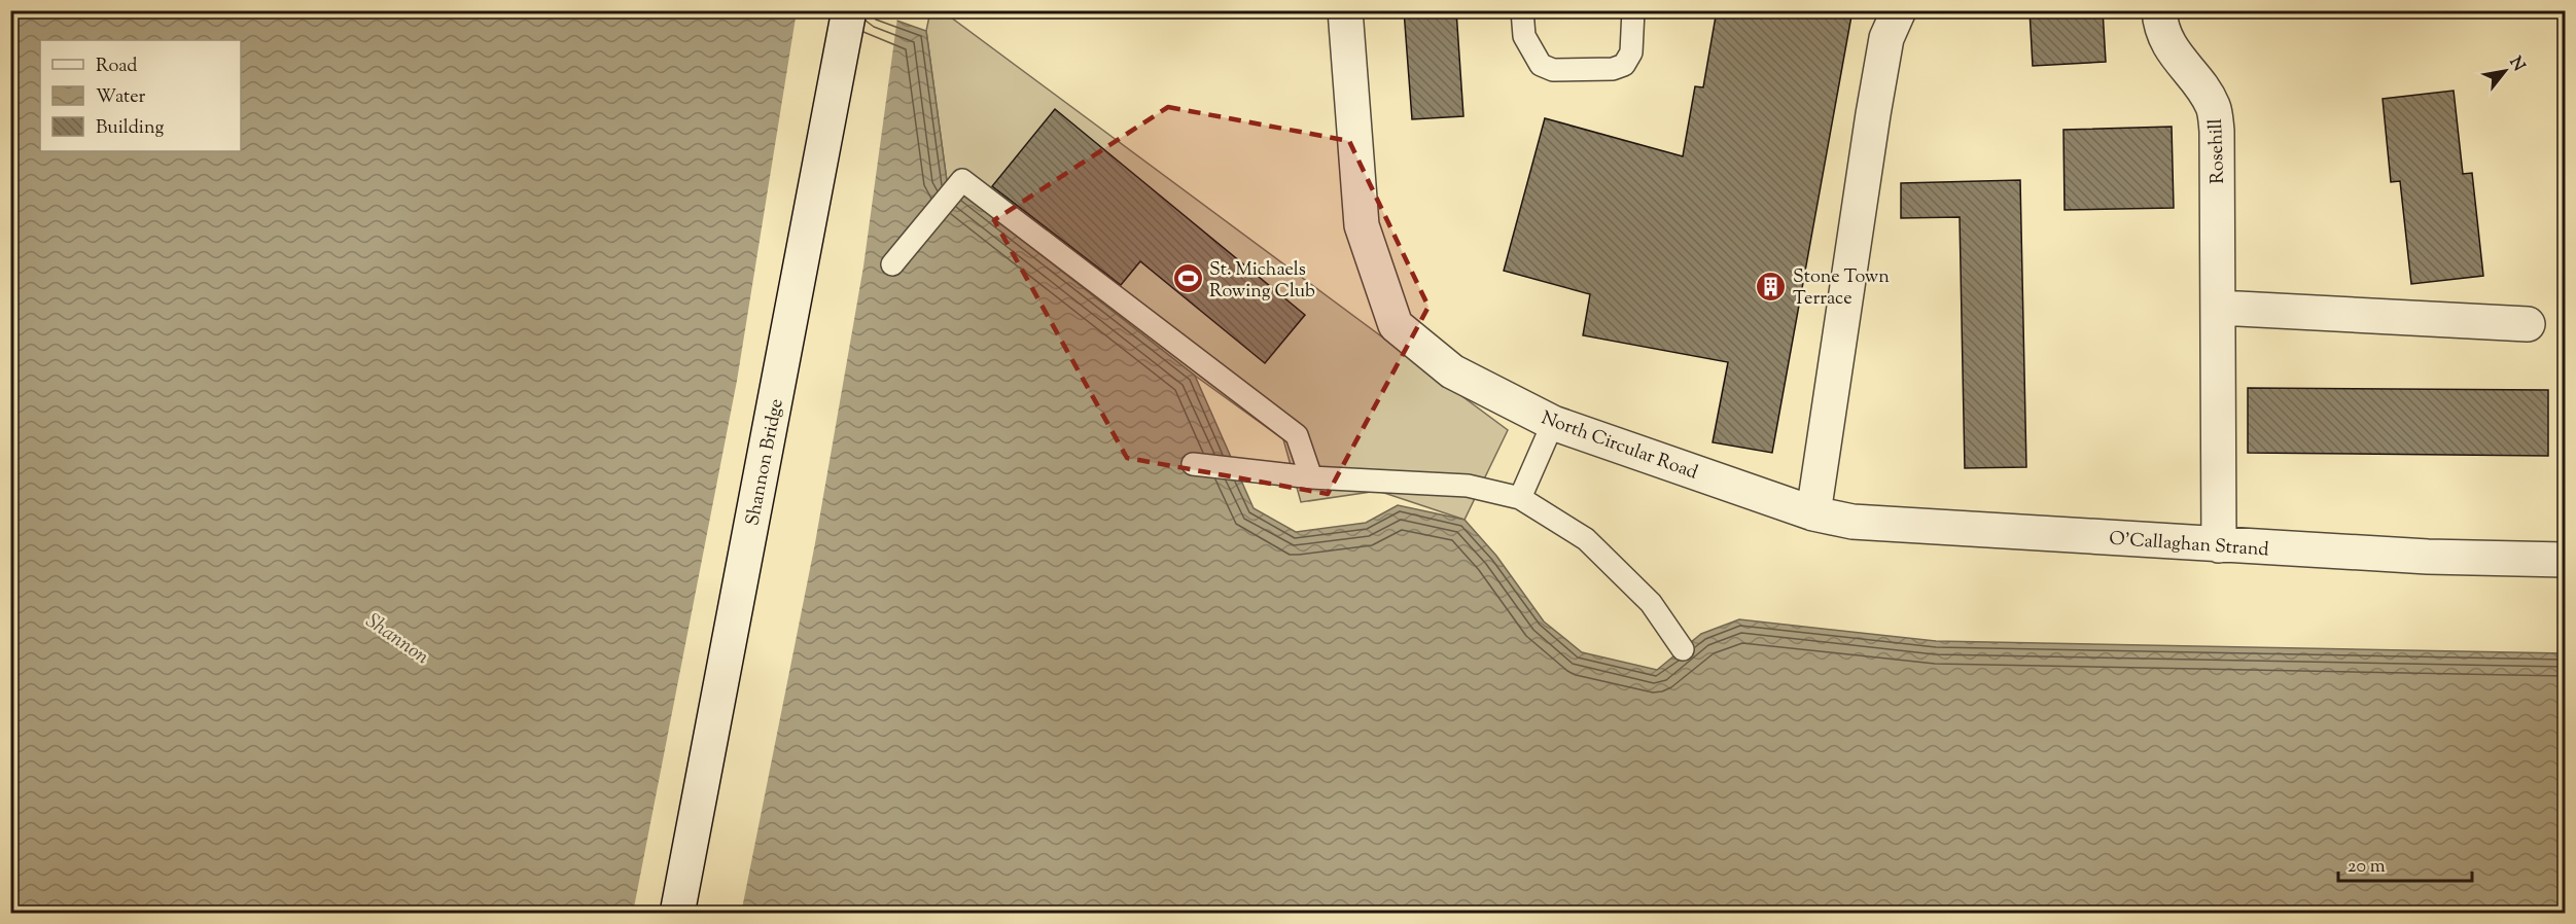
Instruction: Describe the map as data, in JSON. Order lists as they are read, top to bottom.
{
  "streets": {
    "street": [
      "Rosehill",
      "North Circular Road",
      "Shannon Bridge",
      "O'Callaghan Strand"
    ]
  },
  "crossings": [
    ["Rosehill", "O'Callaghan Strand"],
    ["North Circular Road", "O'Callaghan Strand"]
  ],
  "water": ["Shannon"],
  "places": {
    "sports": ["St. Michaels Rowing Club"],
    "building": ["Stone Town Terrace"]
  },
  "legend": ["Road", "Water", "Building"],
  "scale_bar": "20 m",
  "north": "top right"
}
